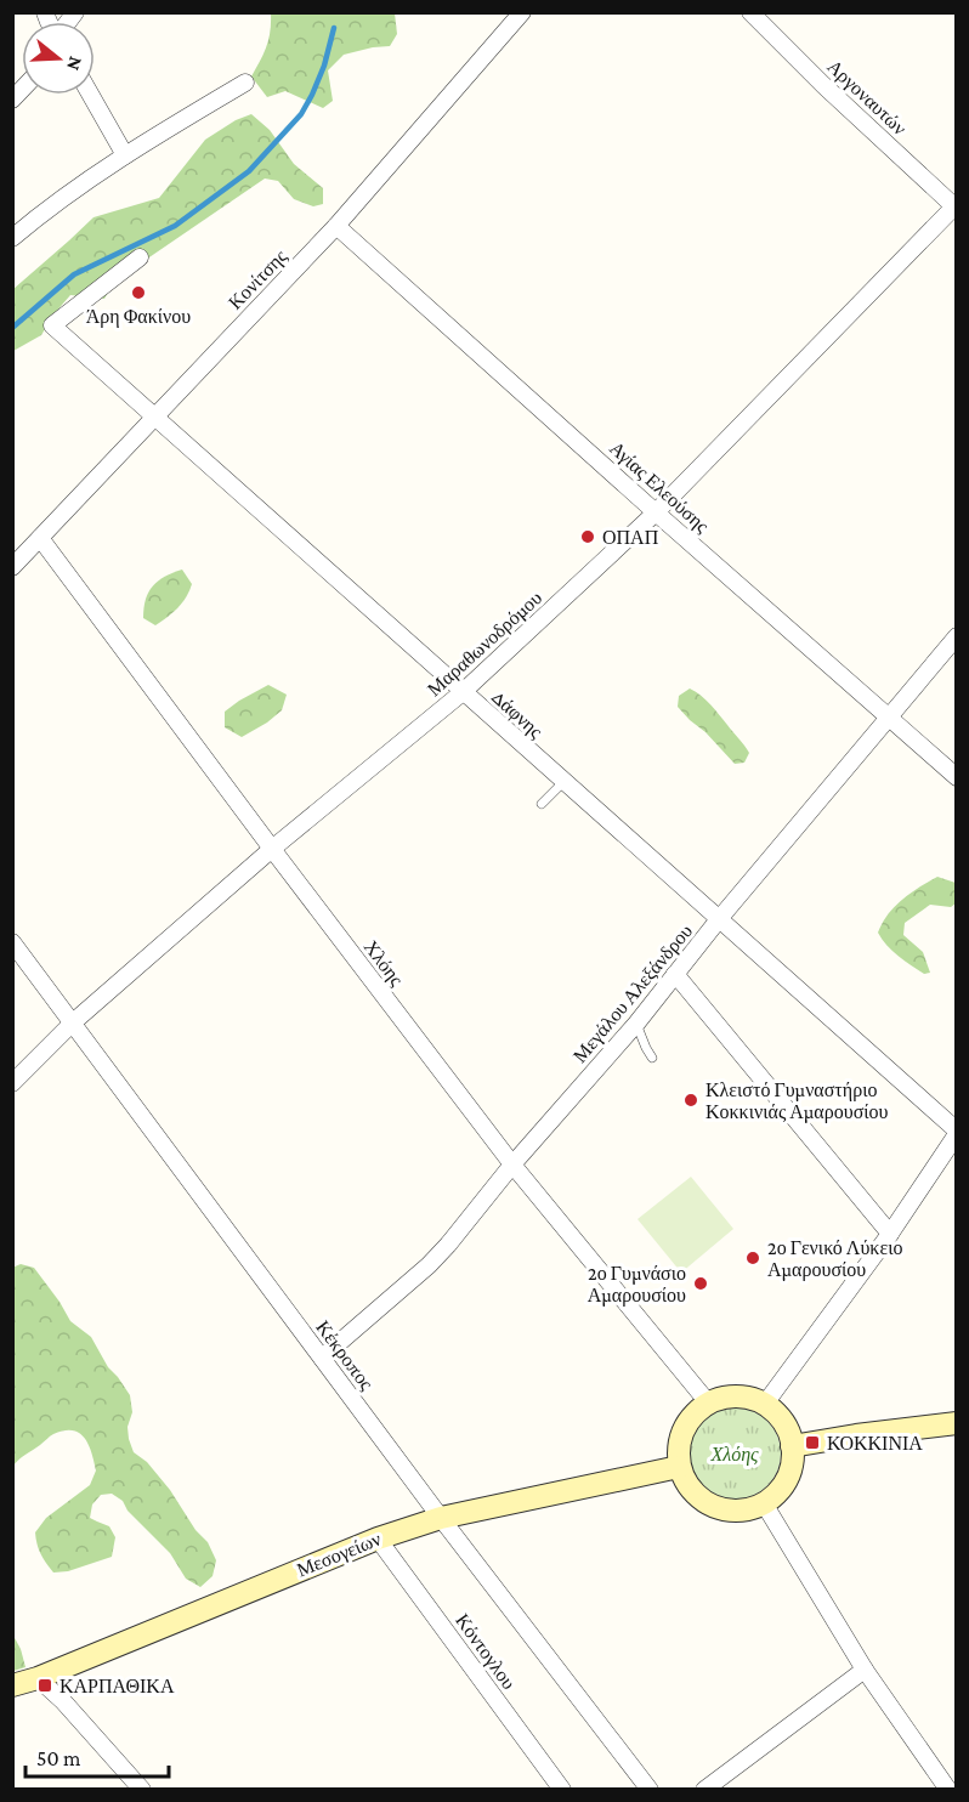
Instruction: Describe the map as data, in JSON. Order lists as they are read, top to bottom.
{
  "streets": {
    "street": [
      "Αργοναυτών",
      "Κονίτσης",
      "Αγίας Ελεούσης",
      "Μαραθωνοδρόμου",
      "Δάφνης",
      "Χλόης",
      "Μεγάλου Αλεξάνδρου",
      "Κέκροπος",
      "Μεσογείων",
      "Κόντογλου"
    ]
  },
  "crossings": [
    ["Αργοναυτών", "Μαραθωνοδρόμου"],
    ["Κονίτσης", "Αγίας Ελεούσης"],
    ["Κονίτσης", "Δάφνης"],
    ["Κονίτσης", "Χλόης"],
    ["Αγίας Ελεούσης", "Μαραθωνοδρόμου"],
    ["Αγίας Ελεούσης", "Μεγάλου Αλεξάνδρου"],
    ["Μαραθωνοδρόμου", "Δάφνης"],
    ["Μαραθωνοδρόμου", "Χλόης"],
    ["Μαραθωνοδρόμου", "Κέκροπος"],
    ["Δάφνης", "Μεγάλου Αλεξάνδρου"],
    ["Χλόης", "Μεγάλου Αλεξάνδρου"],
    ["Χλόης", "Μεσογείων"],
    ["Μεγάλου Αλεξάνδρου", "Κέκροπος"],
    ["Κέκροπος", "Μεσογείων"],
    ["Μεσογείων", "Κόντογλου"]
  ],
  "parks": ["Χλόης"],
  "places": {
    "other": [
      "Άρη Φακίνου",
      "ΟΠΑΠ",
      "Κλειστό Γυμναστήριο Κοκκινιάς Αμαρουσίου",
      "2ο Γενικό Λύκειο Αμαρουσίου",
      "2ο Γυμνάσιο Αμαρουσίου"
    ],
    "transit": ["ΚΟΚΚΙΝΙΑ", "ΚΑΡΠΑΘΙΚΑ"]
  },
  "scale_bar": "50 m",
  "north": "right"
}
